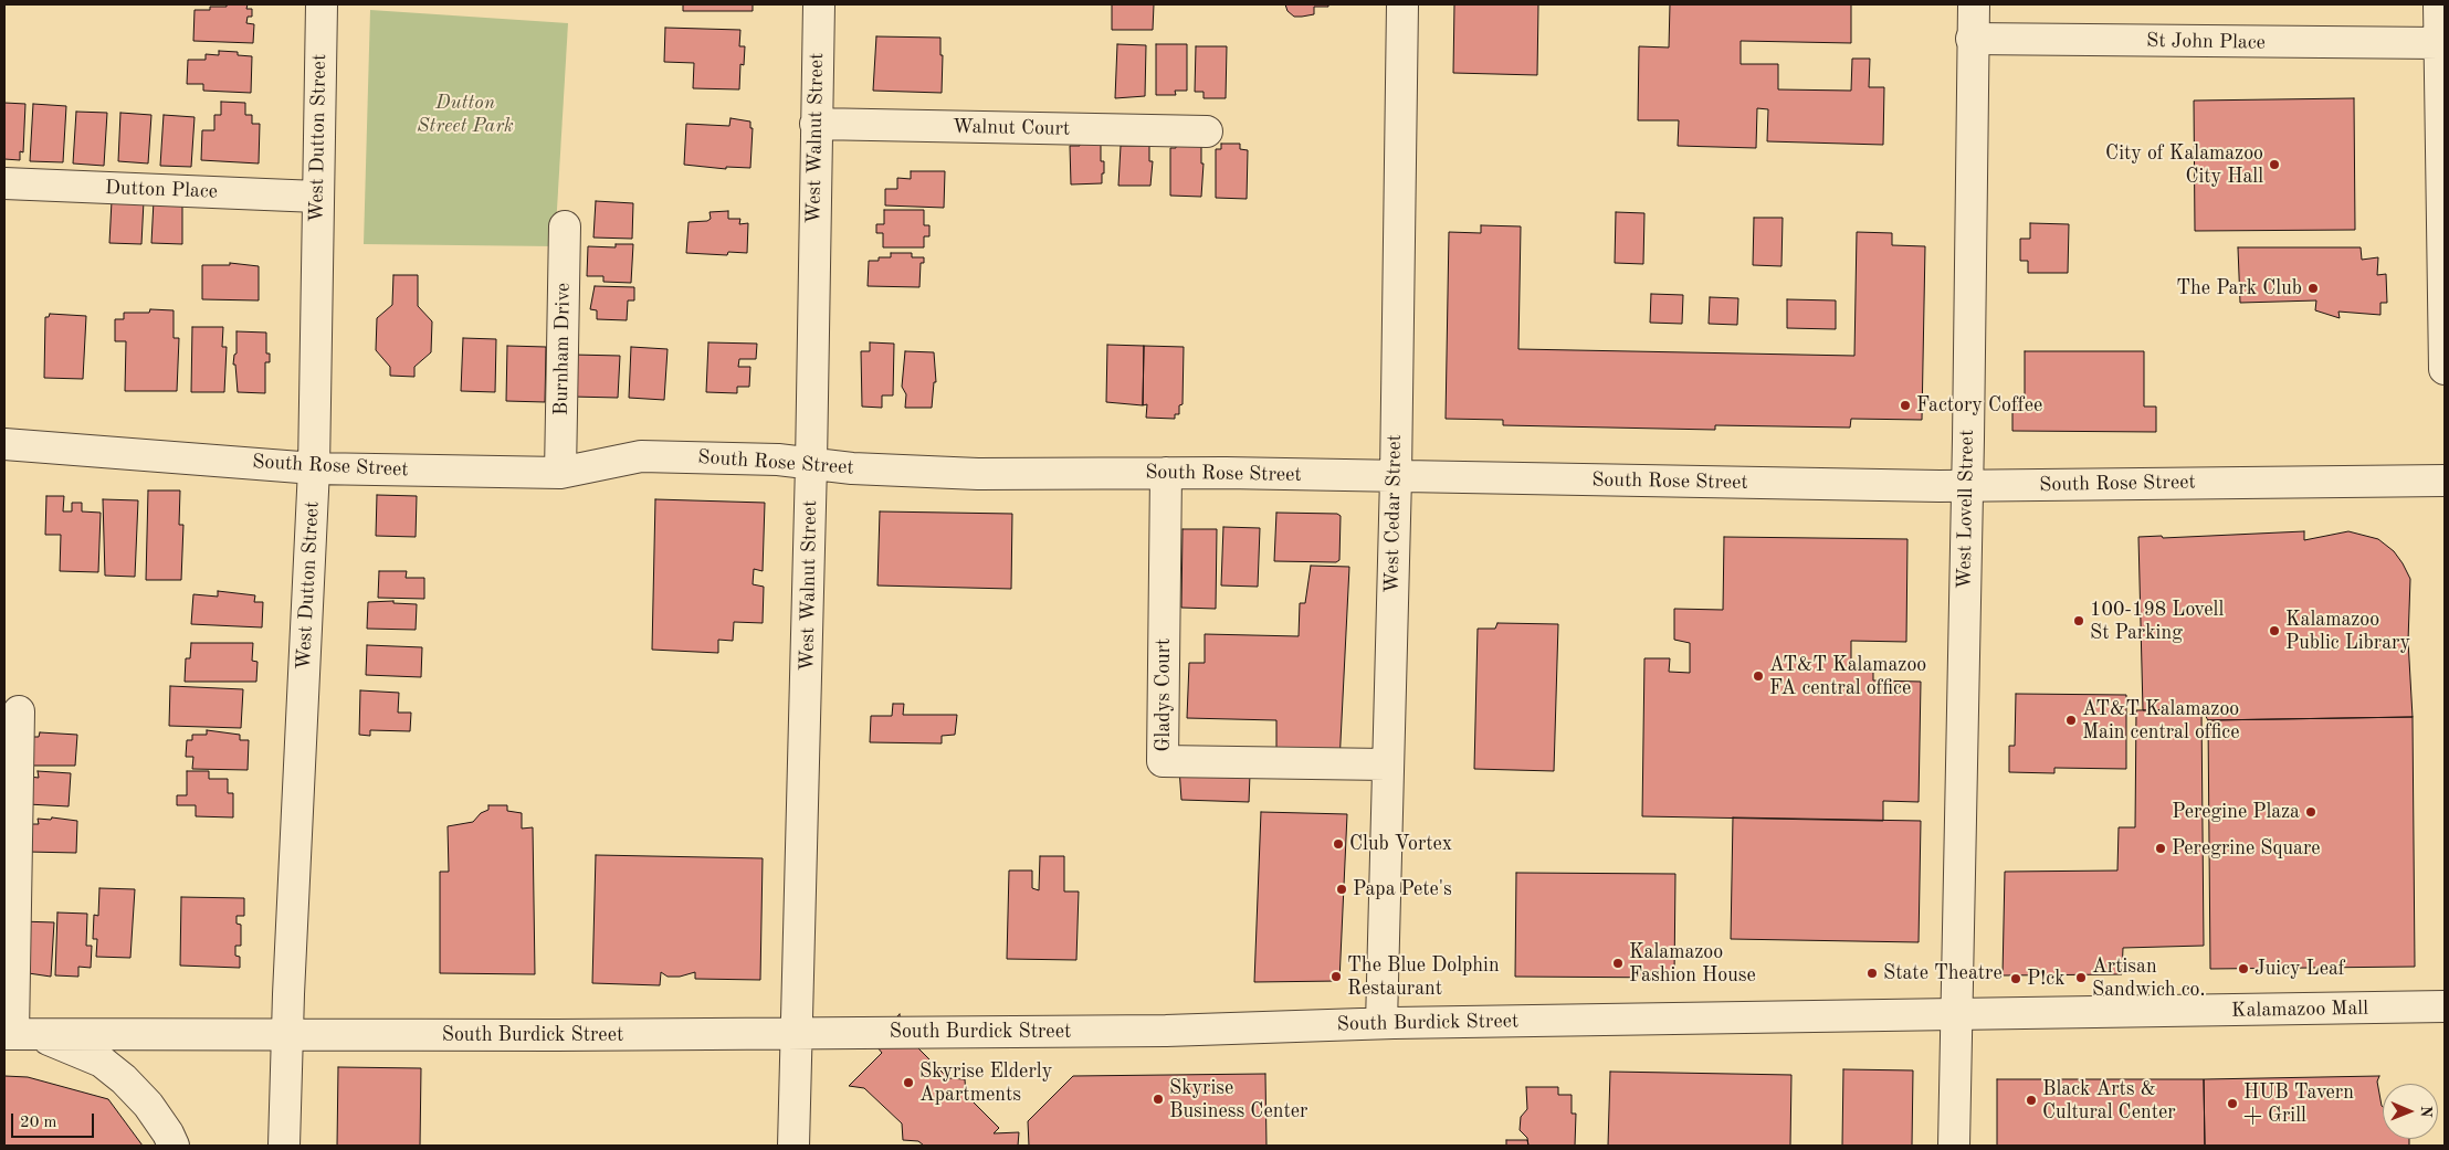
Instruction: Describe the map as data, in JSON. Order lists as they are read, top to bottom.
{
  "streets": {
    "street": [
      "St John Place",
      "Walnut Court",
      "West Dutton Street",
      "West Walnut Street",
      "Dutton Place",
      "Burnham Drive",
      "South Rose Street",
      "West Lovell Street",
      "West Cedar Street",
      "Gladys Court",
      "Kalamazoo Mall",
      "South Burdick Street"
    ]
  },
  "crossings": [
    ["St John Place", "West Lovell Street"],
    ["Walnut Court", "West Walnut Street"],
    ["West Dutton Street", "Dutton Place"],
    ["West Dutton Street", "South Rose Street"],
    ["West Dutton Street", "South Burdick Street"],
    ["West Walnut Street", "South Rose Street"],
    ["West Walnut Street", "South Burdick Street"],
    ["Burnham Drive", "South Rose Street"],
    ["South Rose Street", "West Lovell Street"],
    ["South Rose Street", "West Cedar Street"],
    ["South Rose Street", "Gladys Court"],
    ["West Lovell Street", "Kalamazoo Mall"],
    ["West Lovell Street", "South Burdick Street"],
    ["West Cedar Street", "Gladys Court"],
    ["West Cedar Street", "South Burdick Street"],
    ["Kalamazoo Mall", "South Burdick Street"]
  ],
  "parks": ["Dutton Street Park"],
  "places": [
    "City of Kalamazoo City Hall",
    "The Park Club",
    "Factory Coffee",
    "100-198 Lovell St Parking",
    "Kalamazoo Public Library",
    "AT&T Kalamazoo FA central office",
    "AT&T Kalamazoo Main central office",
    "Peregine Plaza",
    "Club Vortex",
    "Peregrine Square",
    "Papa Pete's",
    "Kalamazoo Fashion House",
    "Juicy Leaf",
    "State Theatre",
    "The Blue Dolphin Restaurant",
    "Artisan Sandwich co.",
    "P!ck",
    "Skyrise Elderly Apartments",
    "Skyrise Business Center",
    "Black Arts & Cultural Center",
    "HUB Tavern + Grill"
  ],
  "scale_bar": "20 m",
  "north": "right"
}
